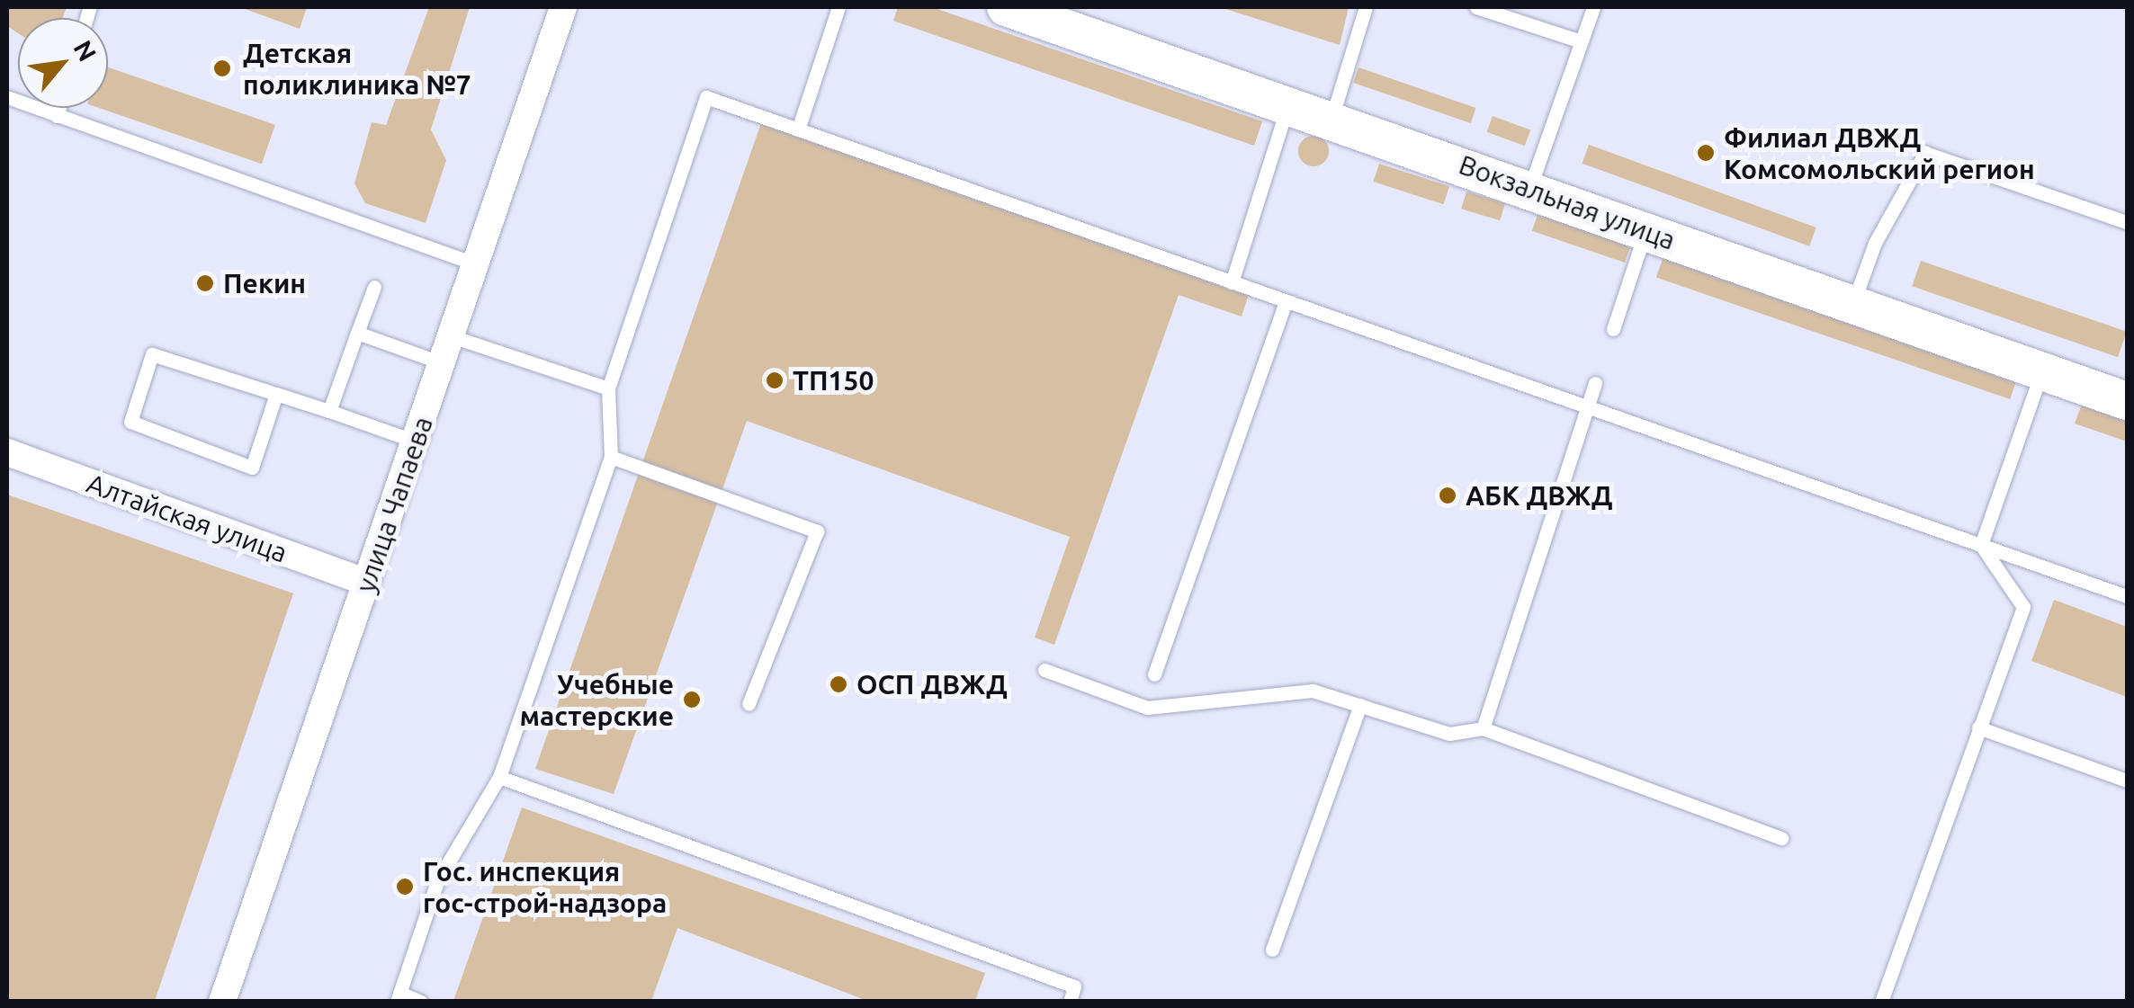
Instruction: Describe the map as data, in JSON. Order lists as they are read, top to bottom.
{
  "streets": {
    "main road": ["Вокзальная улица"],
    "street": ["улица Чапаева", "Алтайская улица"]
  },
  "crossings": [
    ["улица Чапаева", "Алтайская улица"]
  ],
  "places": [
    "Детская поликлиника №7",
    "Филиал ДВЖД Комсомольский регион",
    "Пекин",
    "ТП150",
    "АБК ДВЖД",
    "ОСП ДВЖД",
    "Учебные мастерские",
    "Гос. инспекция гос-строй-надзора"
  ],
  "north": "top right"
}
